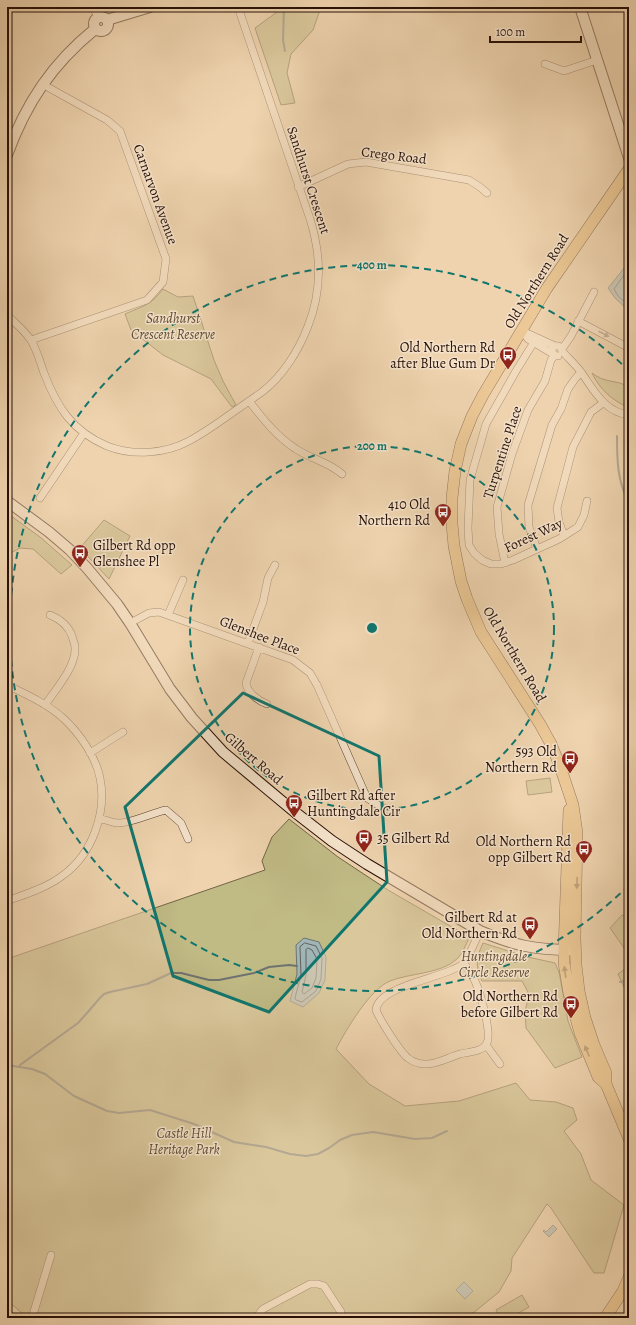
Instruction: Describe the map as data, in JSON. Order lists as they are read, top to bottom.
{
  "streets": {
    "main road": ["Old Northern Road", "Gilbert Road"],
    "street": [
      "Crego Road",
      "Sandhurst Crescent",
      "Carnarvon Avenue",
      "Turpentine Place",
      "Forest Way",
      "Glenshee Place"
    ]
  },
  "crossings": [
    ["Crego Road", "Sandhurst Crescent"],
    ["Sandhurst Crescent", "Carnarvon Avenue"],
    ["Old Northern Road", "Gilbert Road"],
    ["Turpentine Place", "Forest Way"],
    ["Glenshee Place", "Gilbert Road"]
  ],
  "parks": ["Sandhurst Crescent Reserve", "Huntingdale Circle Reserve", "Castle Hill Heritage Park"],
  "places": {
    "bus stop": [
      "Old Northern Rd after Blue Gum Dr",
      "410 Old Northern Rd",
      "Gilbert Rd opp Glenshee Pl",
      "593 Old Northern Rd",
      "Gilbert Rd after Huntingdale Cir",
      "35 Gilbert Rd",
      "Old Northern Rd opp Gilbert Rd",
      "Gilbert Rd at Old Northern Rd",
      "Old Northern Rd before Gilbert Rd"
    ]
  },
  "scale_bar": "100 m",
  "rings": ["400 m", "200 m"]
}
